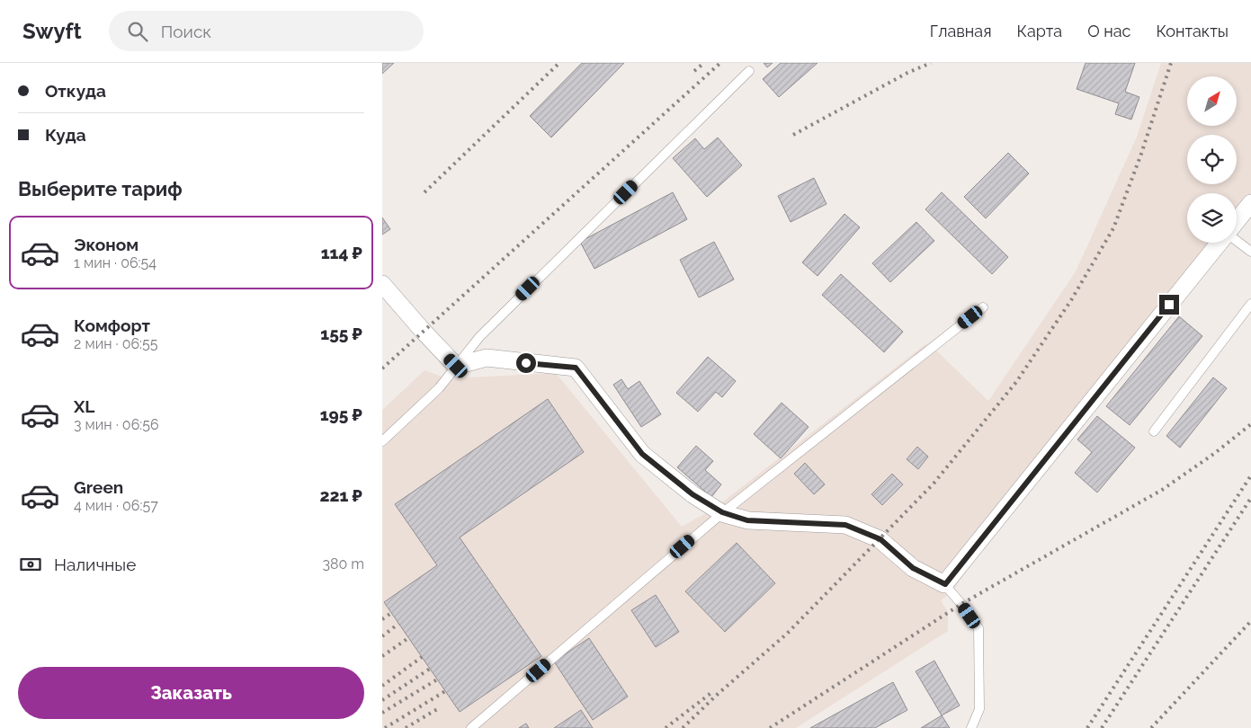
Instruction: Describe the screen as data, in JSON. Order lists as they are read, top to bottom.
{
  "north": "top right",
  "page": {
    "header": "Swyft",
    "search": "Поиск",
    "nav": [
      "Главная",
      "Карта",
      "О нас",
      "Контакты"
    ],
    "banner": ["Откуда", "Куда"],
    "heading": "Выберите тариф",
    "list": [
      {
        "name": "Эконом",
        "note": "1 мин · 06:54",
        "value": "114 ₽"
      },
      {
        "name": "Комфорт",
        "note": "2 мин · 06:55",
        "value": "155 ₽"
      },
      {
        "name": "XL",
        "note": "3 мин · 06:56",
        "value": "195 ₽"
      },
      {
        "name": "Green",
        "note": "4 мин · 06:57",
        "value": "221 ₽"
      }
    ],
    "pay": ["Наличные", "380 m"],
    "buttons": "Заказать"
  }
}
